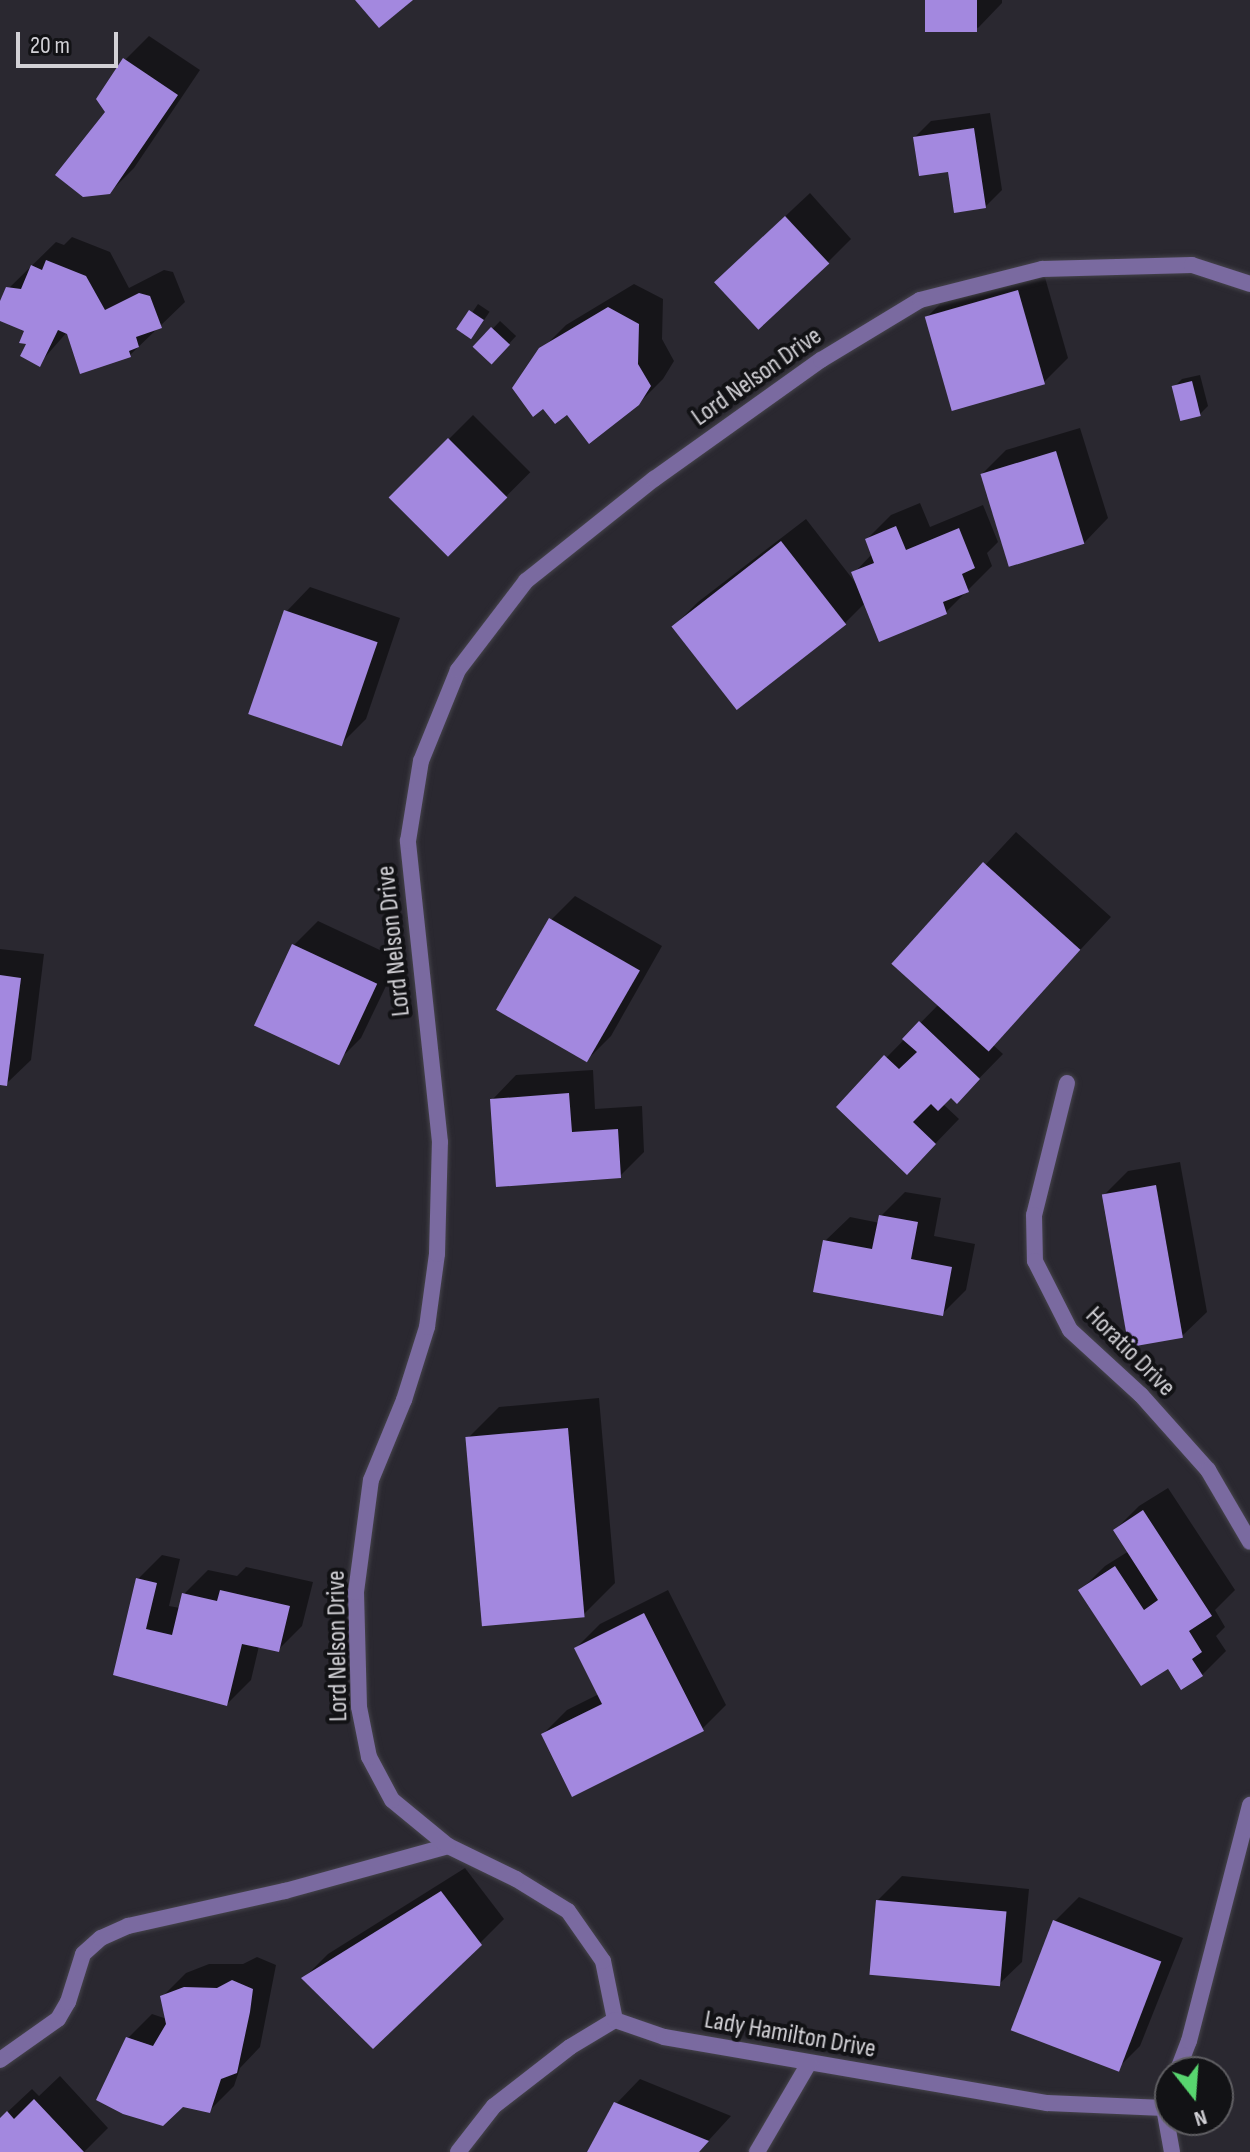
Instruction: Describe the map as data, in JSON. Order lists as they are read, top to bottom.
{
  "streets": {
    "street": ["Lord Nelson Drive", "Horatio Drive", "Lady Hamilton Drive"]
  },
  "crossings": [
    ["Lord Nelson Drive", "Lady Hamilton Drive"]
  ],
  "scale_bar": "20 m",
  "north": "bottom"
}
